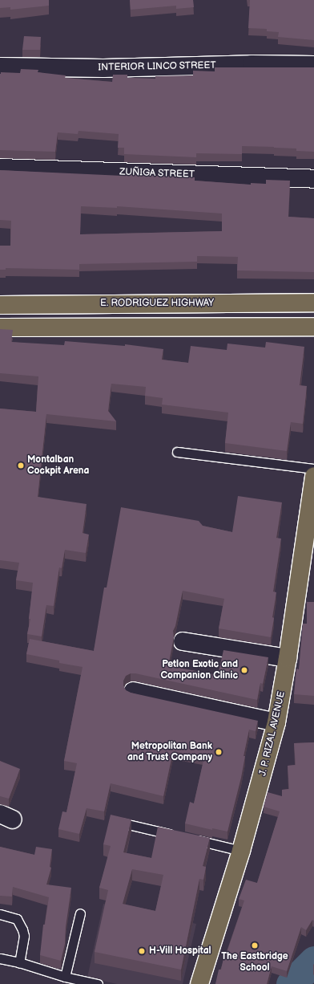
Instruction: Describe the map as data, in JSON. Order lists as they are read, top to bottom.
{
  "streets": {
    "main road": ["E. RODRIGUEZ HIGHWAY", "J. P. RIZAL AVENUE"],
    "street": ["INTERIOR LINCO STREET", "ZUÑIGA STREET"]
  },
  "places": [
    "Montalban Cockpit Arena",
    "Petlon Exotic and Companion Clinic",
    "Metropolitan Bank and Trust Company",
    "The Eastbridge School",
    "H-Vill Hospital"
  ]
}
